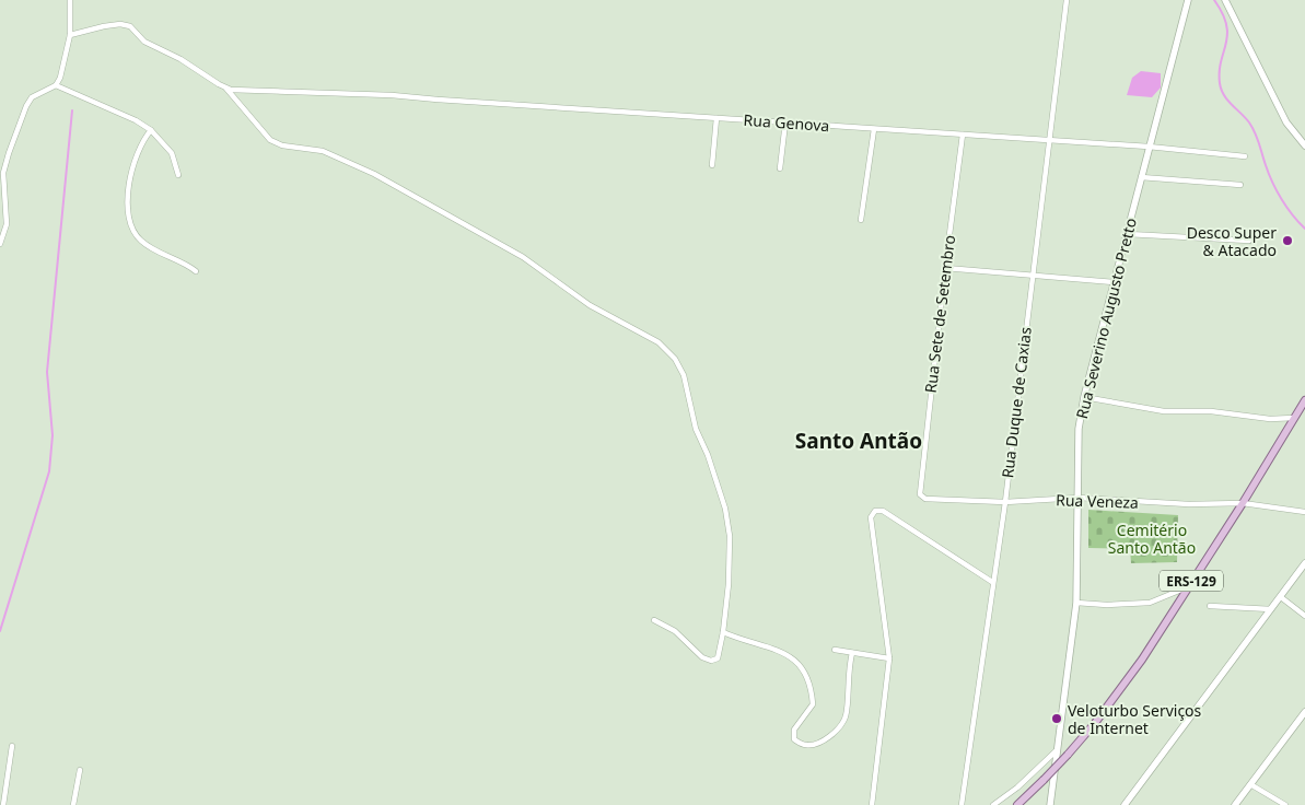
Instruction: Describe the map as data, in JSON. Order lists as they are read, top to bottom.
{
  "streets": {
    "main road": ["ERS-129"],
    "street": [
      "Rua Genova",
      "Rua Sete de Setembro",
      "Rua Severino Augusto Pretto",
      "Rua Duque de Caxias",
      "Rua Veneza"
    ]
  },
  "crossings": [
    ["Rua Genova", "Rua Sete de Setembro"],
    ["Rua Genova", "Rua Severino Augusto Pretto"],
    ["Rua Genova", "Rua Duque de Caxias"],
    ["Rua Sete de Setembro", "Rua Veneza"],
    ["Rua Severino Augusto Pretto", "Rua Veneza"],
    ["Rua Duque de Caxias", "Rua Veneza"],
    ["Rua Veneza", "ERS-129"]
  ],
  "districts": ["Santo Antão"],
  "parks": ["Cemitério Santo Antão"],
  "places": ["Desco Super & Atacado", "Veloturbo Serviços de Internet"]
}
